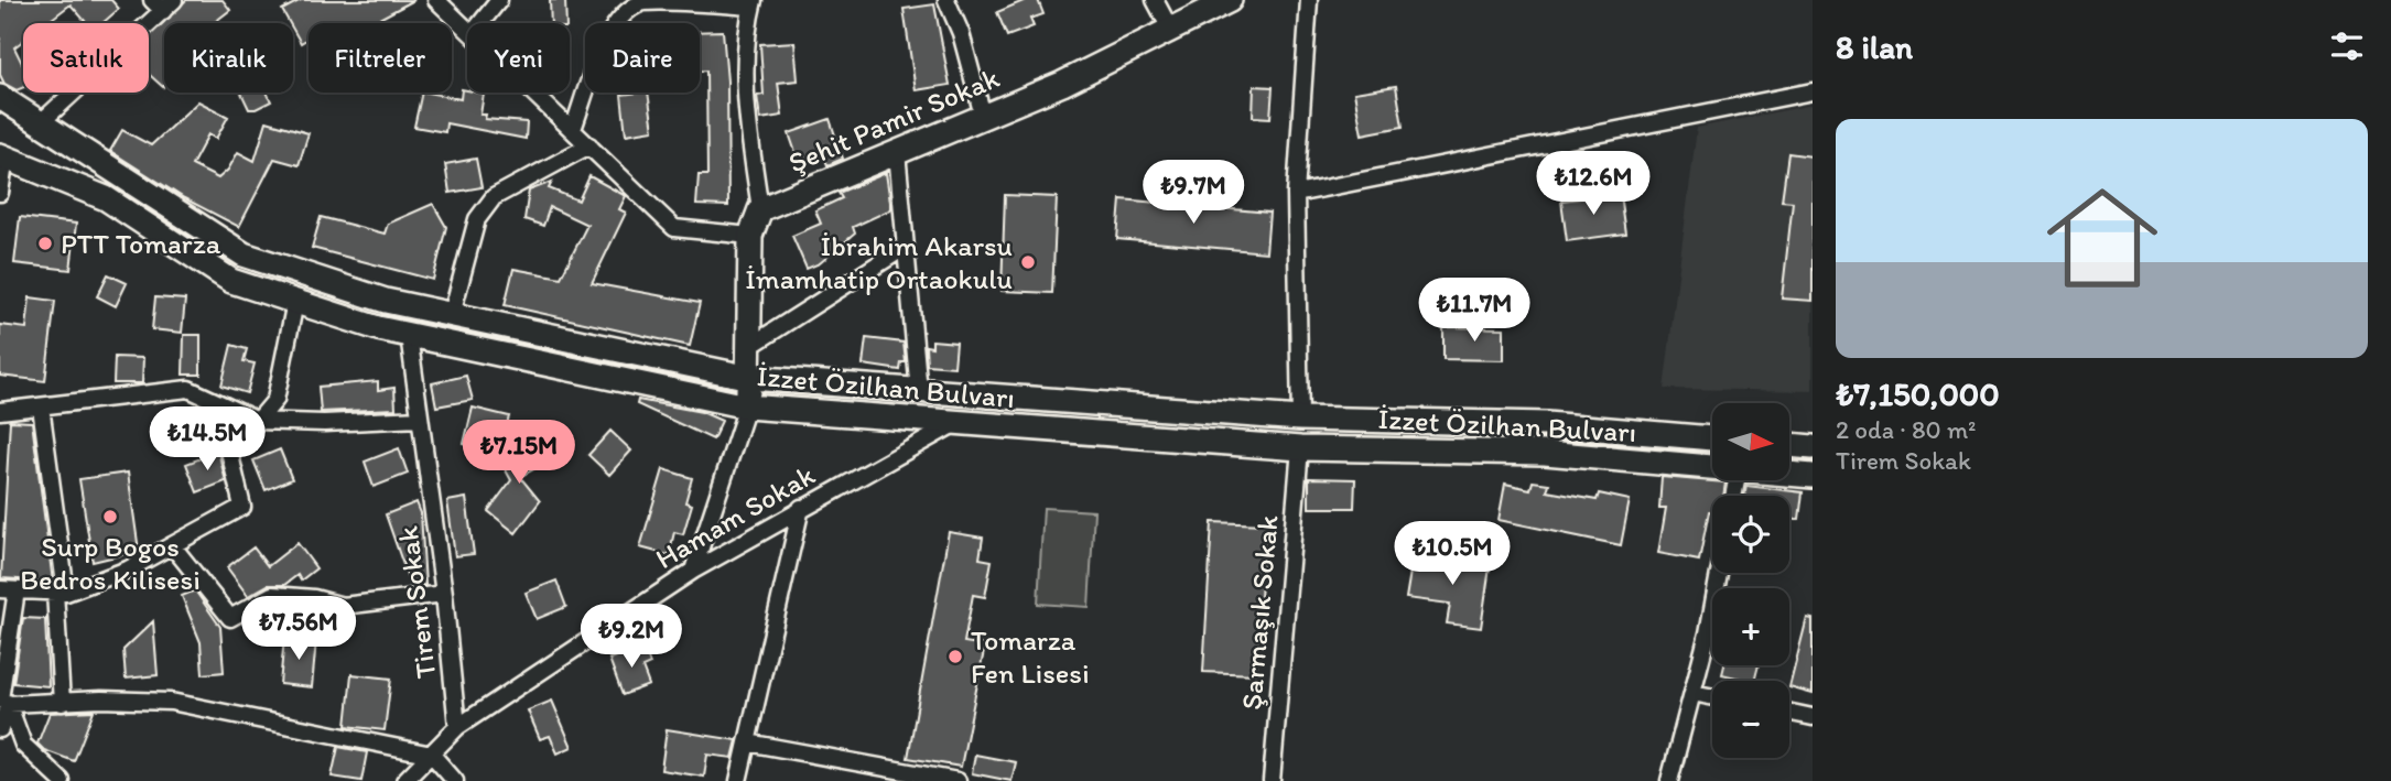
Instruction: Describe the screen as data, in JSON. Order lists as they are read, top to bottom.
{
  "streets": {
    "main road": ["Şehit Pamir Sokak", "İzzet Özilhan Bulvarı"],
    "street": ["Hamam Sokak", "Tirem Sokak", "Şarmaşık Sokak"]
  },
  "crossings": [
    ["İzzet Özilhan Bulvarı", "Hamam Sokak"],
    ["İzzet Özilhan Bulvarı", "Tirem Sokak"],
    ["İzzet Özilhan Bulvarı", "Şarmaşık Sokak"],
    ["Hamam Sokak", "Tirem Sokak"]
  ],
  "places": [
    "PTT Tomarza",
    "İbrahim Akarsu İmamhatip Ortaokulu",
    "Surp Bogos Bedros Kilisesi",
    "Tomarza Fen Lisesi"
  ],
  "north": "right",
  "page": {
    "heading": "8 ilan",
    "chip": [
      "Satılık",
      "Kiralık",
      "Filtreler",
      "Yeni",
      "Daire"
    ],
    "list": [
      {
        "name": "₺7,150,000",
        "note": "2 oda · 80 m² · Tirem Sokak"
      }
    ],
    "price": [
      "₺12.6M",
      "₺9.7M",
      "₺11.7M",
      "₺14.5M",
      "₺7.15M",
      "₺10.5M",
      "₺7.56M",
      "₺9.2M"
    ],
    "map_buttons": ["+", "−"]
  }
}
